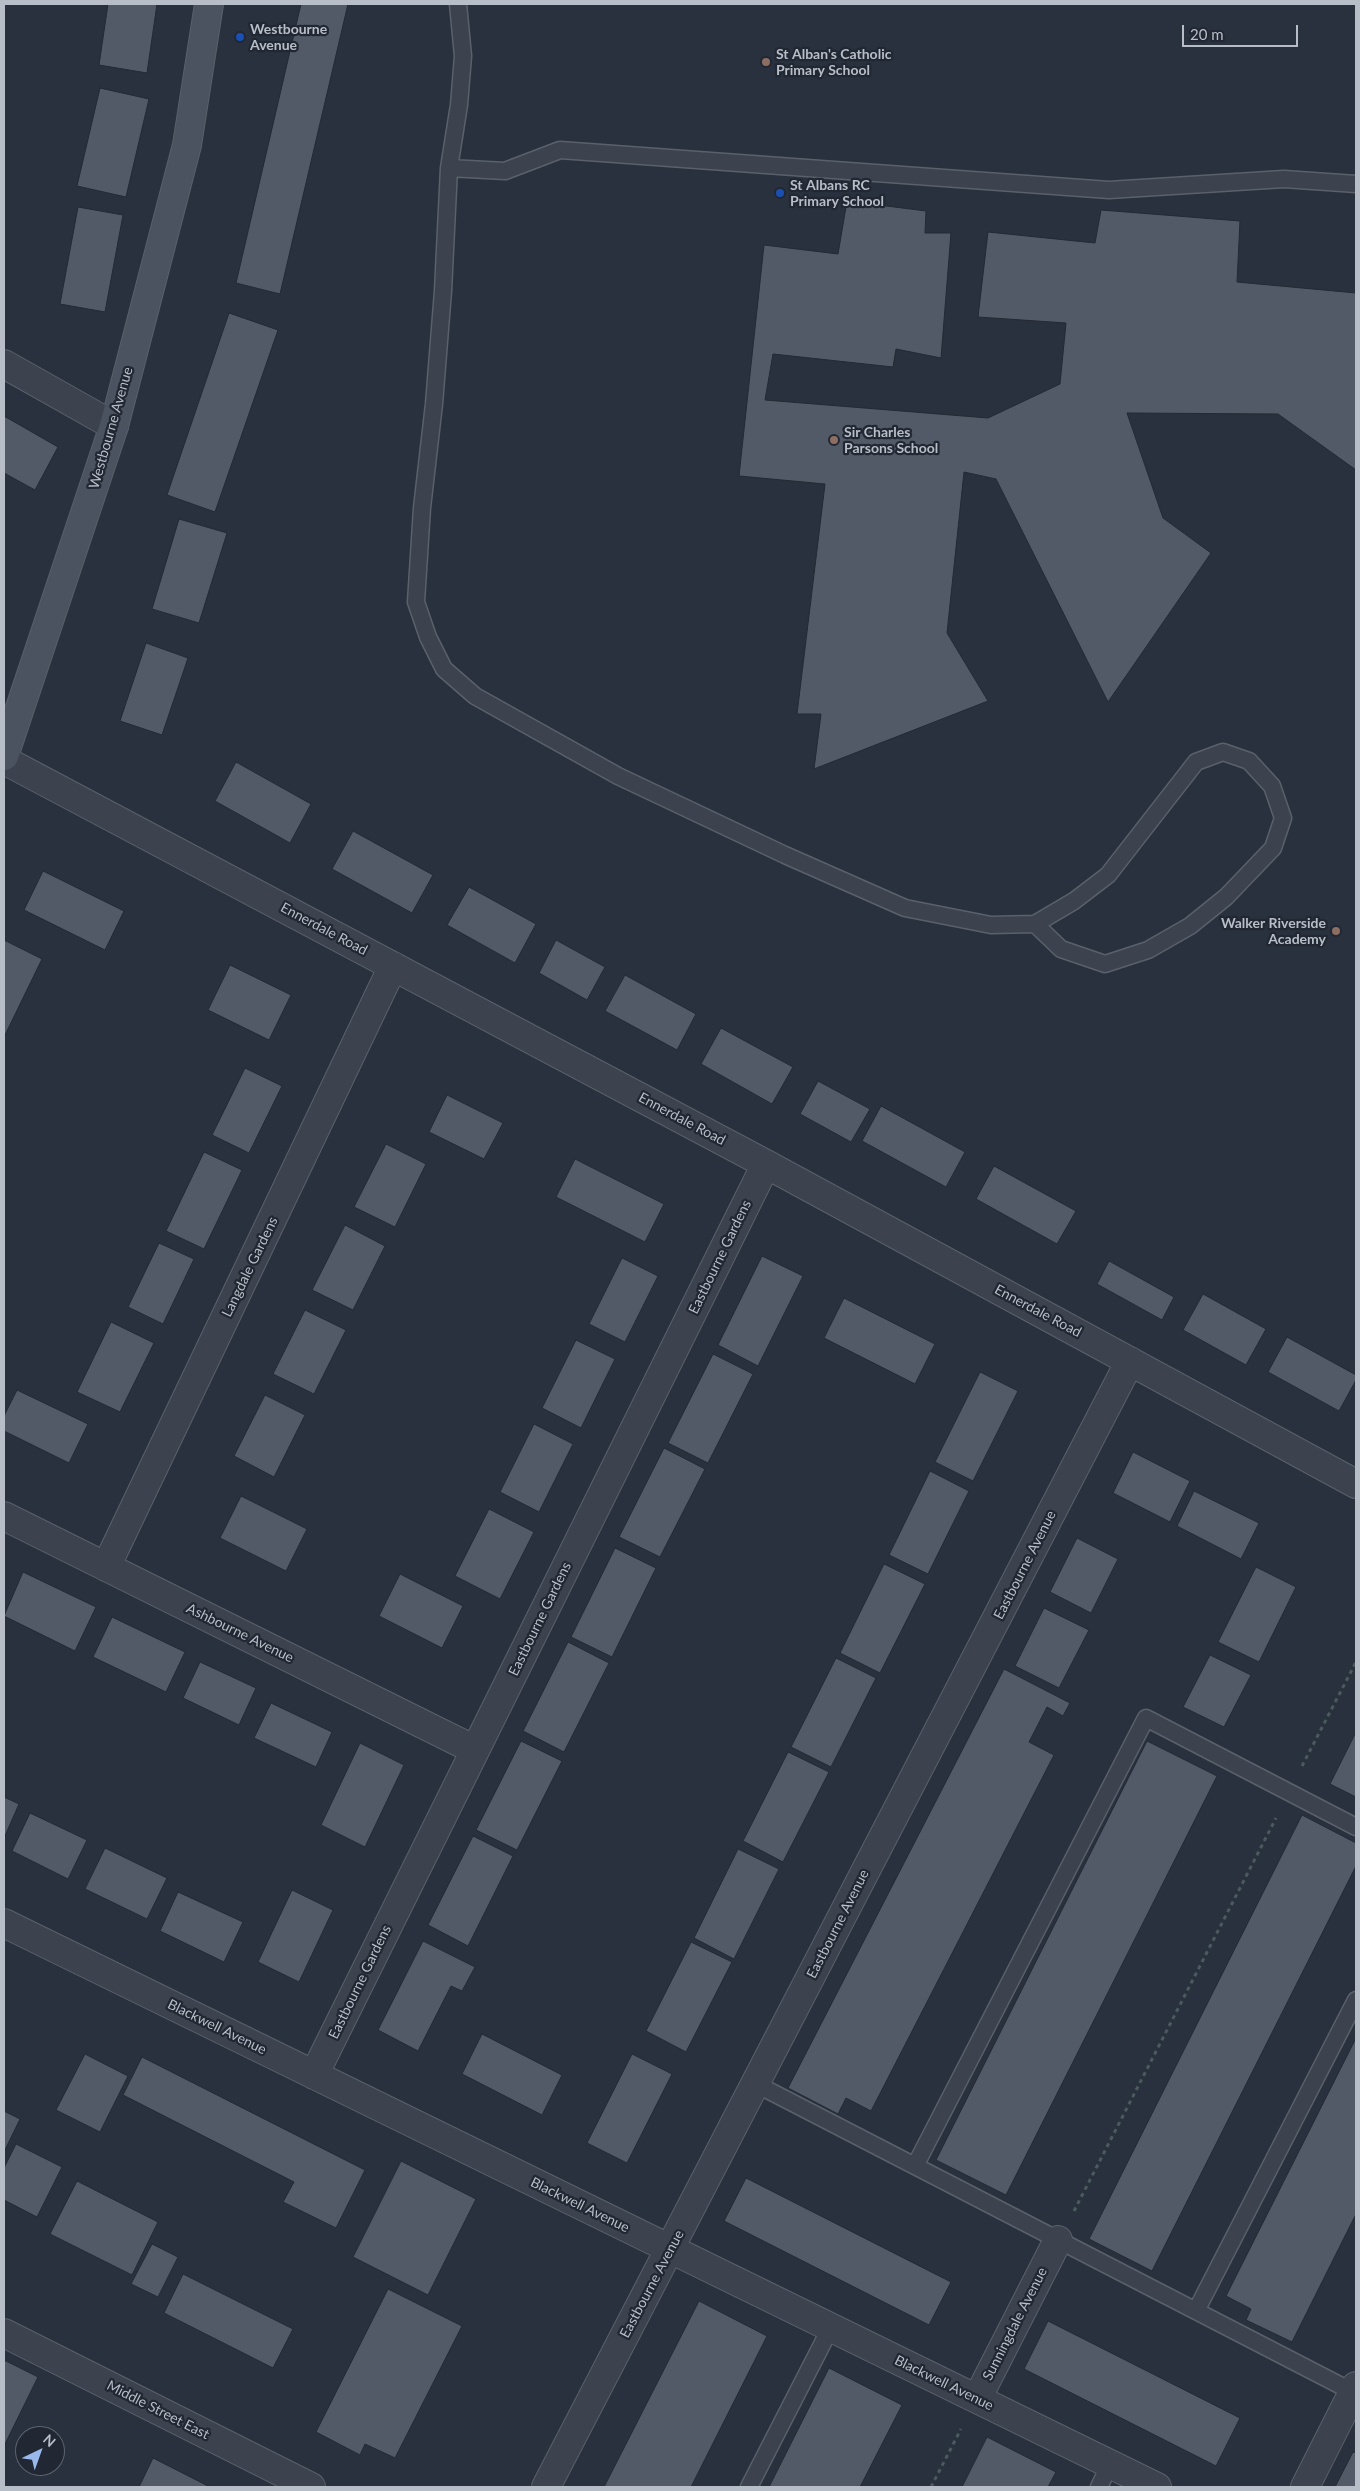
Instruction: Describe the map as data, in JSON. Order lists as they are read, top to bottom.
{
  "streets": {
    "street": [
      "Westbourne Avenue",
      "Ennerdale Road",
      "Eastbourne Gardens",
      "Langdale Gardens",
      "Eastbourne Avenue",
      "Ashbourne Avenue",
      "Blackwell Avenue",
      "Sunningdale Avenue",
      "Middle Street East"
    ]
  },
  "crossings": [
    ["Westbourne Avenue", "Ennerdale Road"],
    ["Ennerdale Road", "Eastbourne Gardens"],
    ["Ennerdale Road", "Langdale Gardens"],
    ["Ennerdale Road", "Eastbourne Avenue"],
    ["Eastbourne Gardens", "Ashbourne Avenue"],
    ["Eastbourne Gardens", "Blackwell Avenue"],
    ["Langdale Gardens", "Ashbourne Avenue"],
    ["Eastbourne Avenue", "Blackwell Avenue"],
    ["Blackwell Avenue", "Sunningdale Avenue"]
  ],
  "places": [
    "Westbourne Avenue",
    "St Alban's Catholic Primary School",
    "St Albans RC Primary School",
    "Sir Charles Parsons School",
    "Walker Riverside Academy"
  ],
  "scale_bar": "20 m",
  "north": "top right"
}
